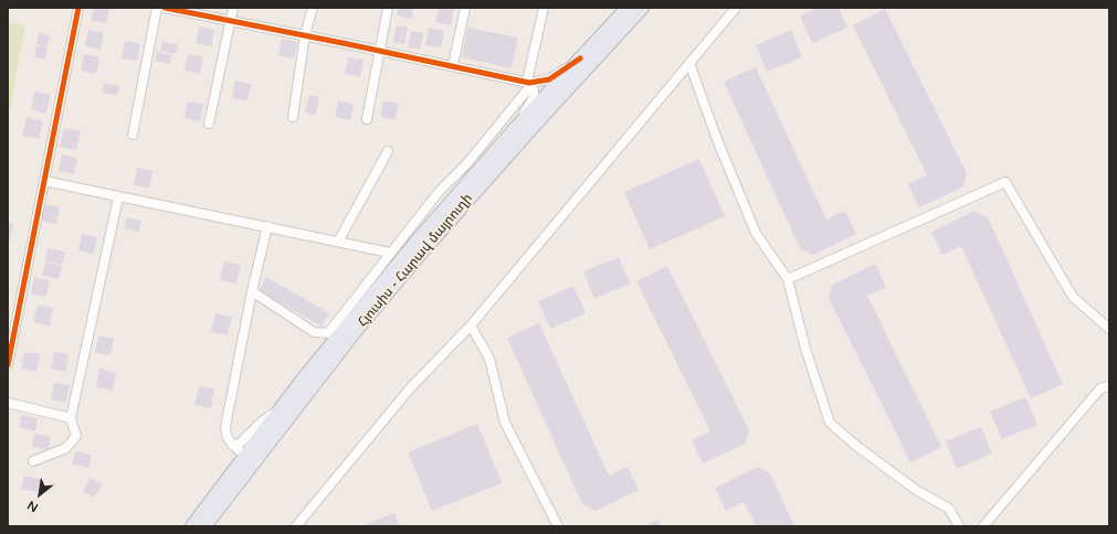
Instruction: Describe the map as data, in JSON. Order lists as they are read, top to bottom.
{
  "streets": {
    "highway": ["Հյուսիս - Հարավ մայրուղի"]
  },
  "north": "bottom left"
}
